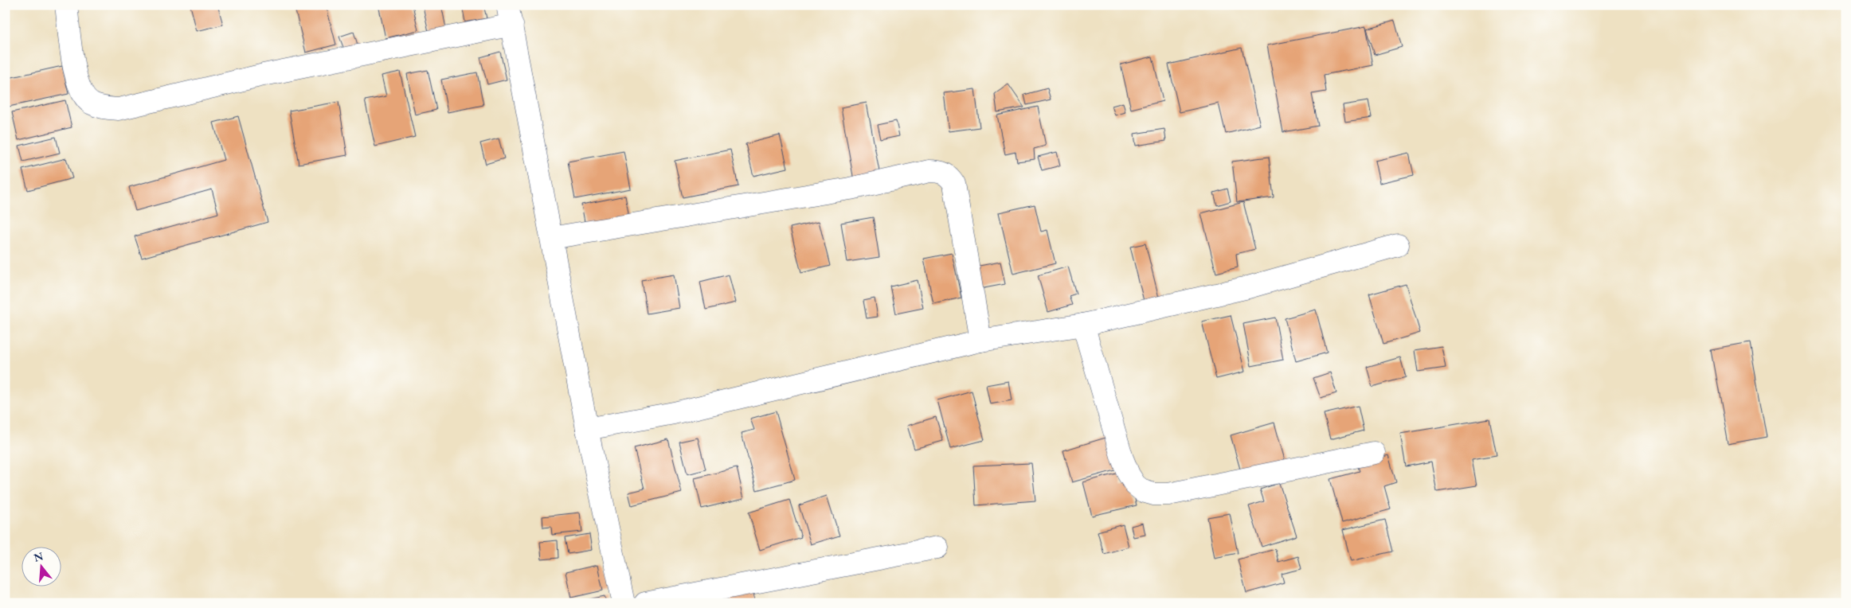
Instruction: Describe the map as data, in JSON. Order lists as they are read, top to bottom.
{
  "north": "top"
}
